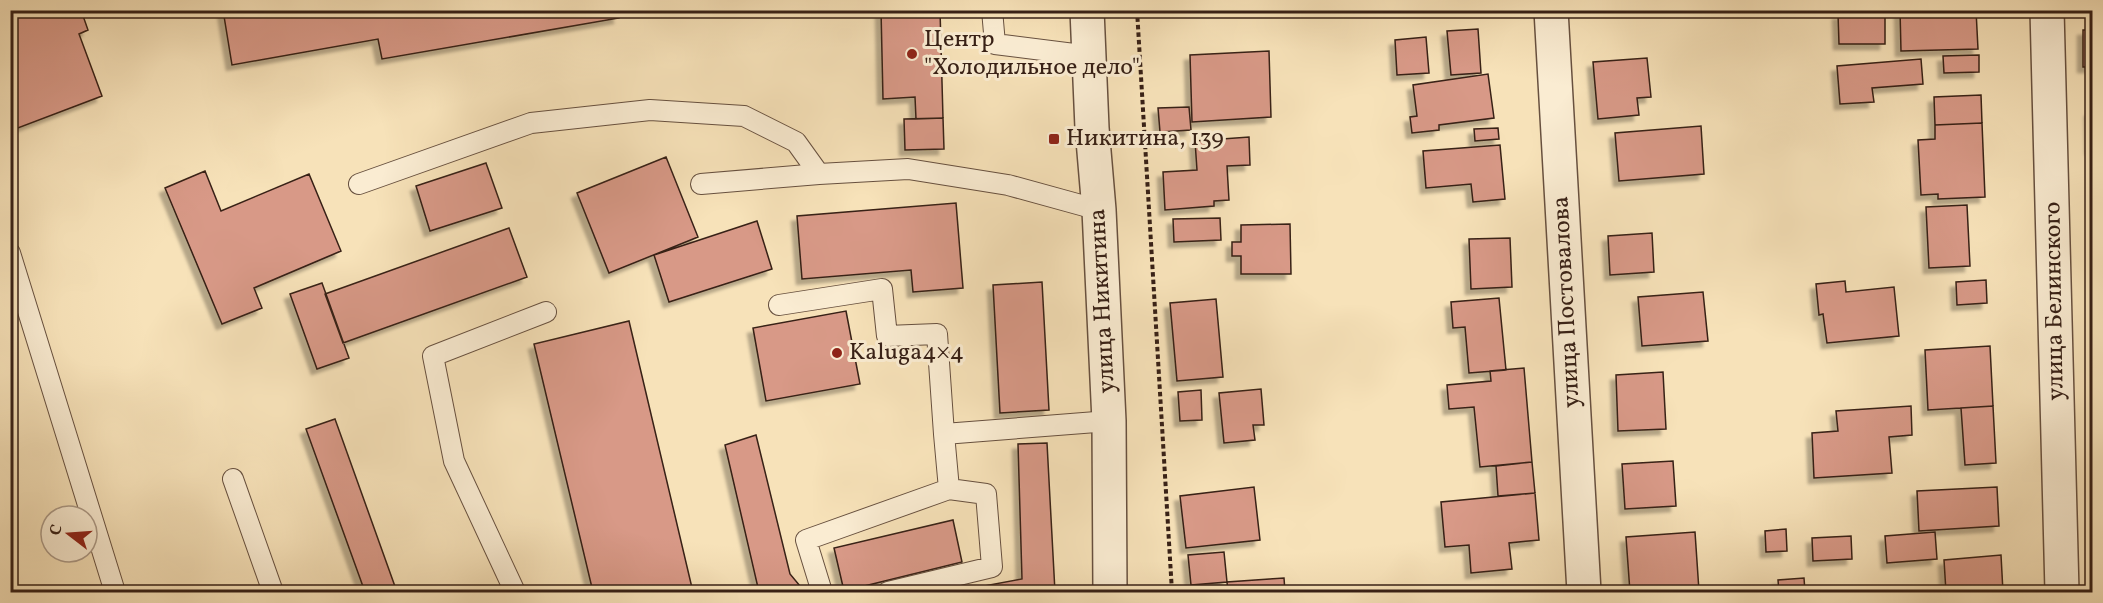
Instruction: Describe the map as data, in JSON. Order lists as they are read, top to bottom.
{
  "streets": {
    "street": ["улица Никитина", "улица Белинского", "улица Постовалова"]
  },
  "places": {
    "other": ["Центр \"Холодильное дело\"", "Kaluga4×4"],
    "transit": ["Никитина, 139"]
  },
  "north": "left"
}
